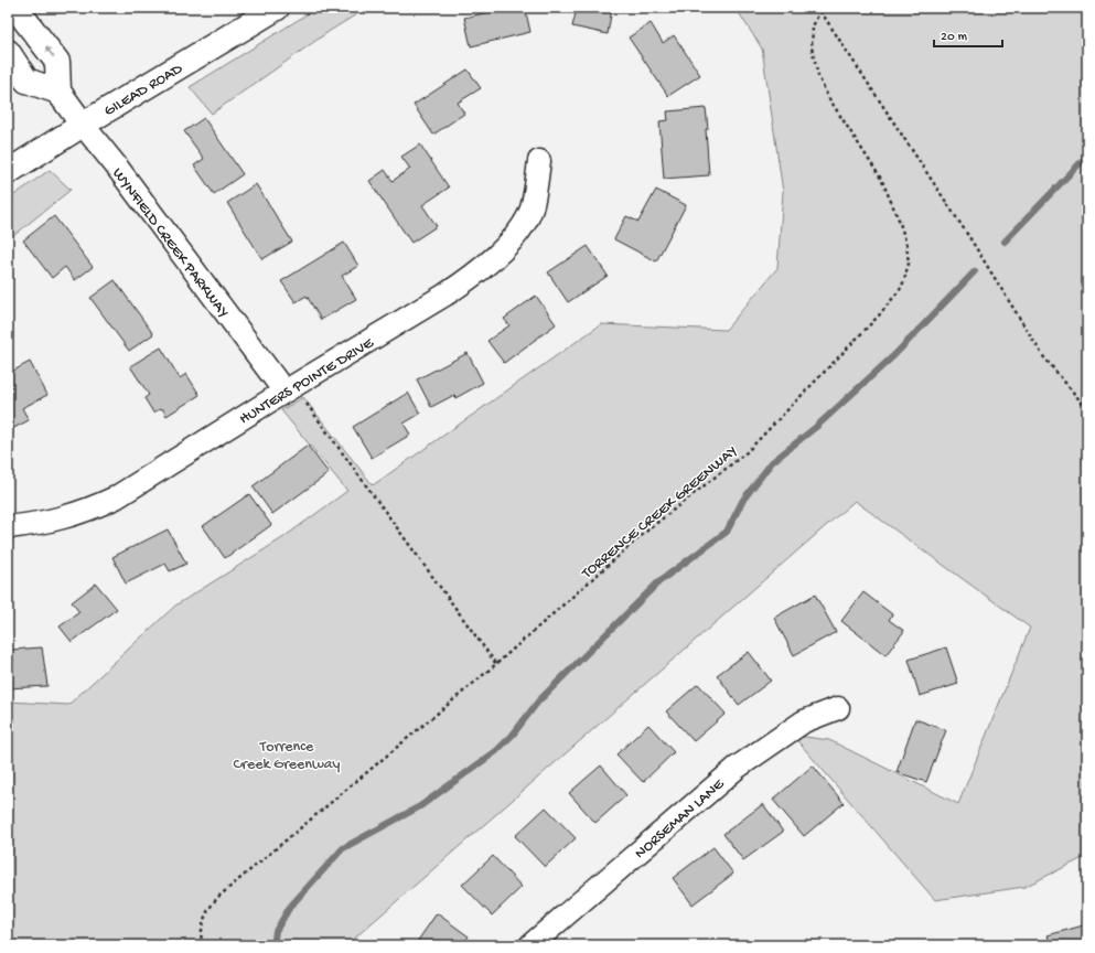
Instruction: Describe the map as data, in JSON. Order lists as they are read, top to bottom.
{
  "streets": {
    "main road": ["GILEAD ROAD", "WYNFIELD CREEK PARKWAY"],
    "street": ["HUNTERS POINTE DRIVE", "NORSEMAN LANE"],
    "path": ["TORRENCE CREEK GREENWAY"]
  },
  "crossings": [
    ["GILEAD ROAD", "WYNFIELD CREEK PARKWAY"],
    ["WYNFIELD CREEK PARKWAY", "HUNTERS POINTE DRIVE"]
  ],
  "parks": ["Torrence Creek Greenway"],
  "scale_bar": "20 m"
}
